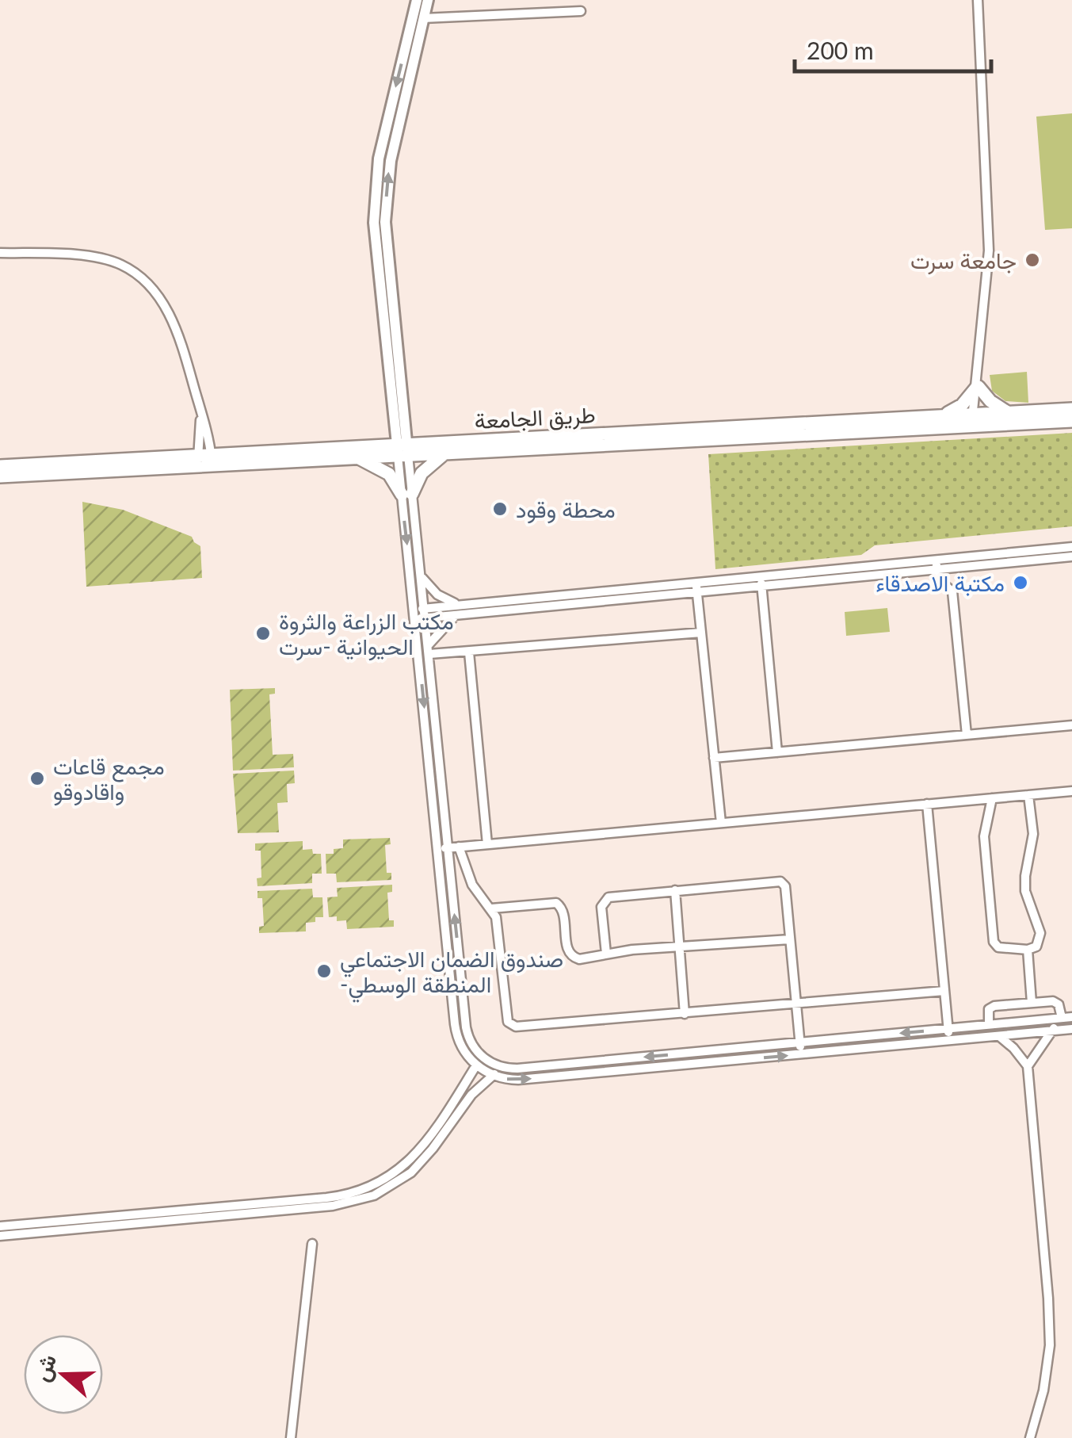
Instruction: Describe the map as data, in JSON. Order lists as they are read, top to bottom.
{
  "streets": {
    "highway": ["طريق الجامعة"]
  },
  "places": [
    "جامعة سرت",
    "محطة وقود",
    "مكتبة الاصدقاء",
    "مكتب الزراعة والثروة الحيوانية -سرت",
    "مجمع قاعات واقادوقو",
    "صندوق الضمان الاجتماعي -المنطقة الوسطي"
  ],
  "scale_bar": "200 m",
  "north": "left"
}
